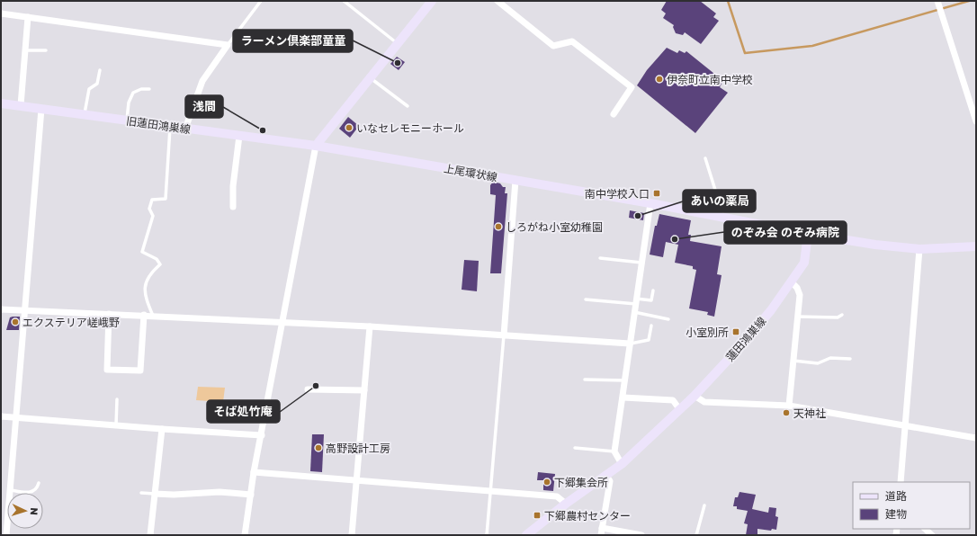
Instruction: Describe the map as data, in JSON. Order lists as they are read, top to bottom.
{
  "streets": {
    "main road": ["旧蓮田鴻巣線", "上尾環状線", "蓮田鴻巣線"]
  },
  "crossings": [
    ["旧蓮田鴻巣線", "上尾環状線"],
    ["上尾環状線", "蓮田鴻巣線"]
  ],
  "places": {
    "other": [
      "ラーメン倶楽部童童",
      "伊奈町立南中学校",
      "いなセレモニーホール",
      "浅間",
      "あいの薬局",
      "しろがね小室幼稚園",
      "のぞみ会 のぞみ病院",
      "エクステリア嵯峨野",
      "そば処竹庵",
      "天神社",
      "高野設計工房",
      "下郷集会所"
    ],
    "transit": ["南中学校入口", "小室別所", "下郷農村センター"]
  },
  "legend": ["道路", "建物"],
  "north": "right"
}
